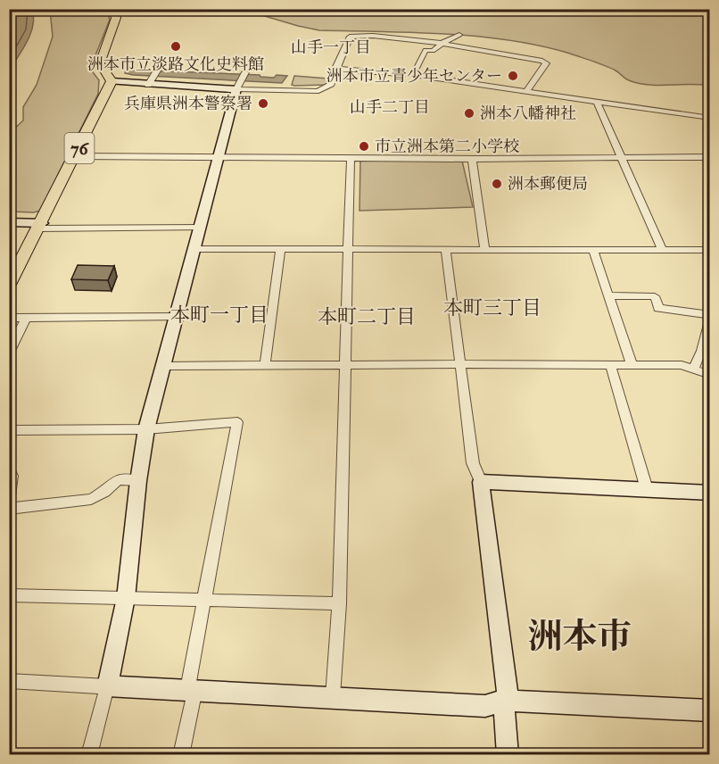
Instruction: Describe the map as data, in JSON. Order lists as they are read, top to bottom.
{
  "streets": {
    "main road": ["76"]
  },
  "districts": [
    "山手一丁目",
    "山手二丁目",
    "本町三丁目",
    "本町一丁目",
    "本町二丁目",
    "洲本市"
  ],
  "places": [
    "洲本市立淡路文化史料館",
    "洲本市立青少年センター",
    "兵庫県洲本警察署",
    "洲本八幡神社",
    "市立洲本第二小学校",
    "洲本郵便局"
  ]
}
